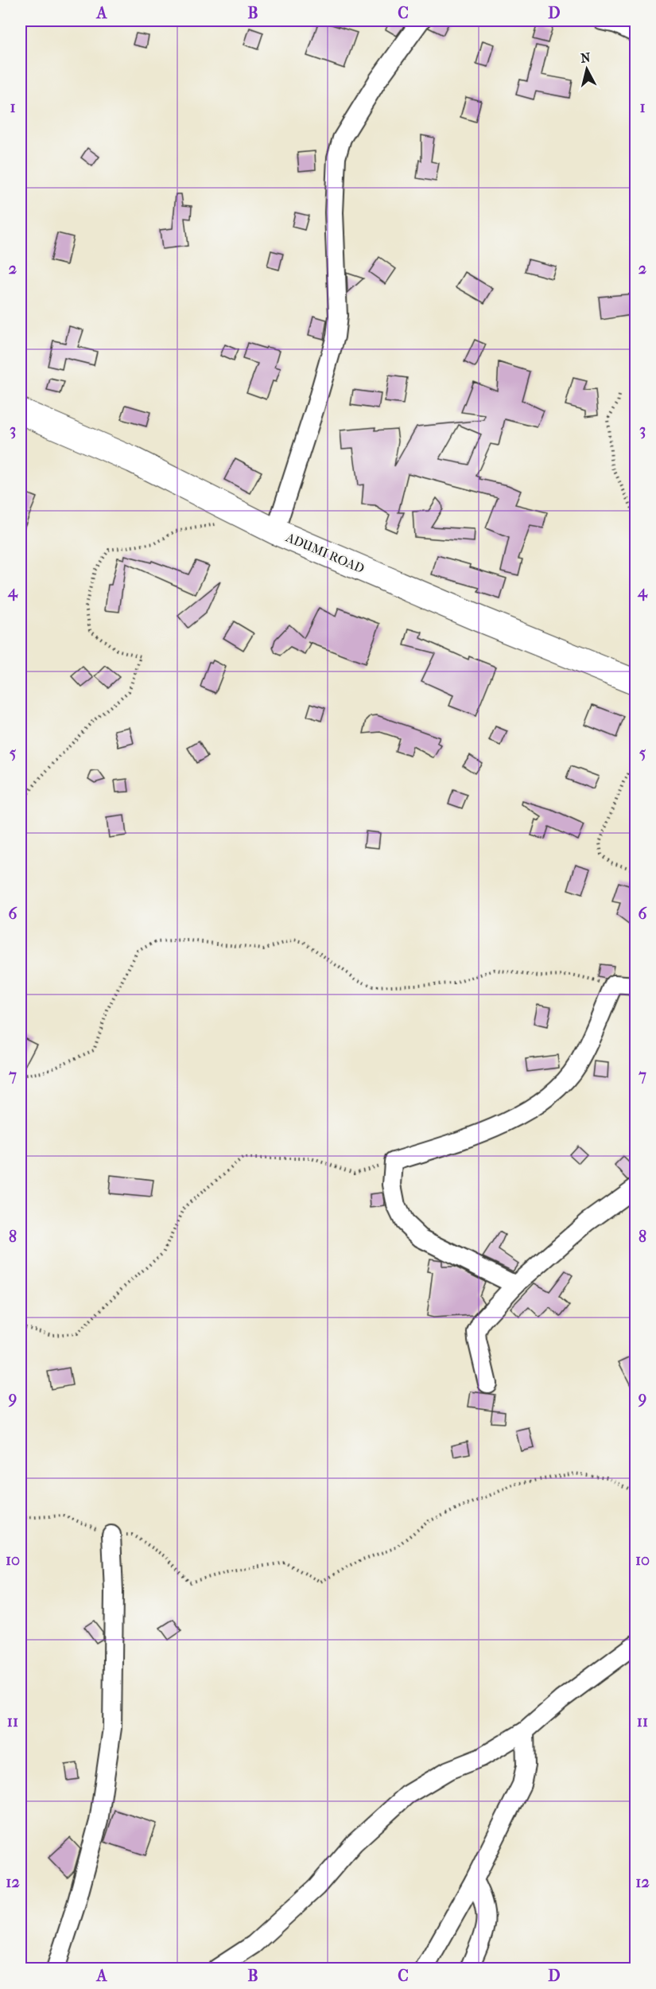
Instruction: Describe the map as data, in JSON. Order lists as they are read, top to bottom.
{
  "streets": {
    "main road": ["ADUMI ROAD"]
  },
  "north": "top",
  "grid": {
    "columns": [
      "A",
      "B",
      "C",
      "D"
    ],
    "rows": [
      "1",
      "2",
      "3",
      "4",
      "5",
      "6",
      "7",
      "8",
      "9",
      "10",
      "11",
      "12"
    ]
  }
}
